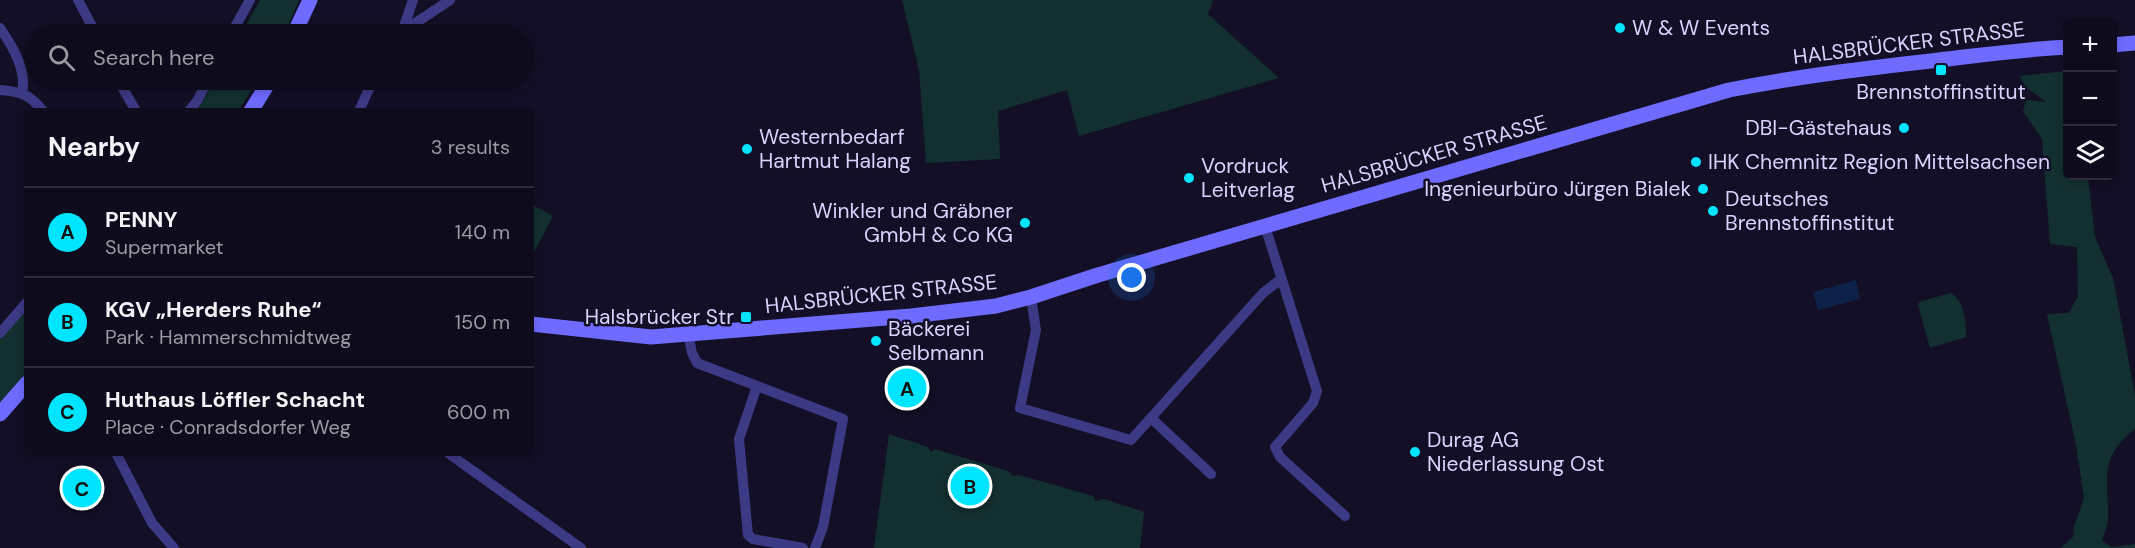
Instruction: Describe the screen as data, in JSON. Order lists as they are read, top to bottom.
{
  "streets": {
    "main road": ["HALSBRÜCKER STRASSE"]
  },
  "places": {
    "other": [
      "W & W Events",
      "DBI-Gästehaus",
      "Westernbedarf Hartmut Halang",
      "IHK Chemnitz Region Mittelsachsen",
      "Vordruck Leitverlag",
      "Ingenieurbüro Jürgen Bialek",
      "Deutsches Brennstoffinstitut",
      "Winkler und Gräbner GmbH & Co KG",
      "Bäckerei Selbmann",
      "Durag AG Niederlassung Ost"
    ],
    "transit": ["Brennstoffinstitut", "Halsbrücker Str"]
  },
  "page": {
    "map_buttons": ["+", "−"],
    "search": "Search here",
    "heading": ["Nearby", "3 results"],
    "list": [
      {
        "mark": "A",
        "name": "PENNY",
        "note": "Supermarket",
        "value": "140 m"
      },
      {
        "mark": "B",
        "name": "KGV „Herders Ruhe“",
        "note": "Park · Hammerschmidtweg",
        "value": "150 m"
      },
      {
        "mark": "C",
        "name": "Huthaus Löffler Schacht",
        "note": "Place · Conradsdorfer Weg",
        "value": "600 m"
      }
    ],
    "pins": ["A", "B", "C"]
  }
}
